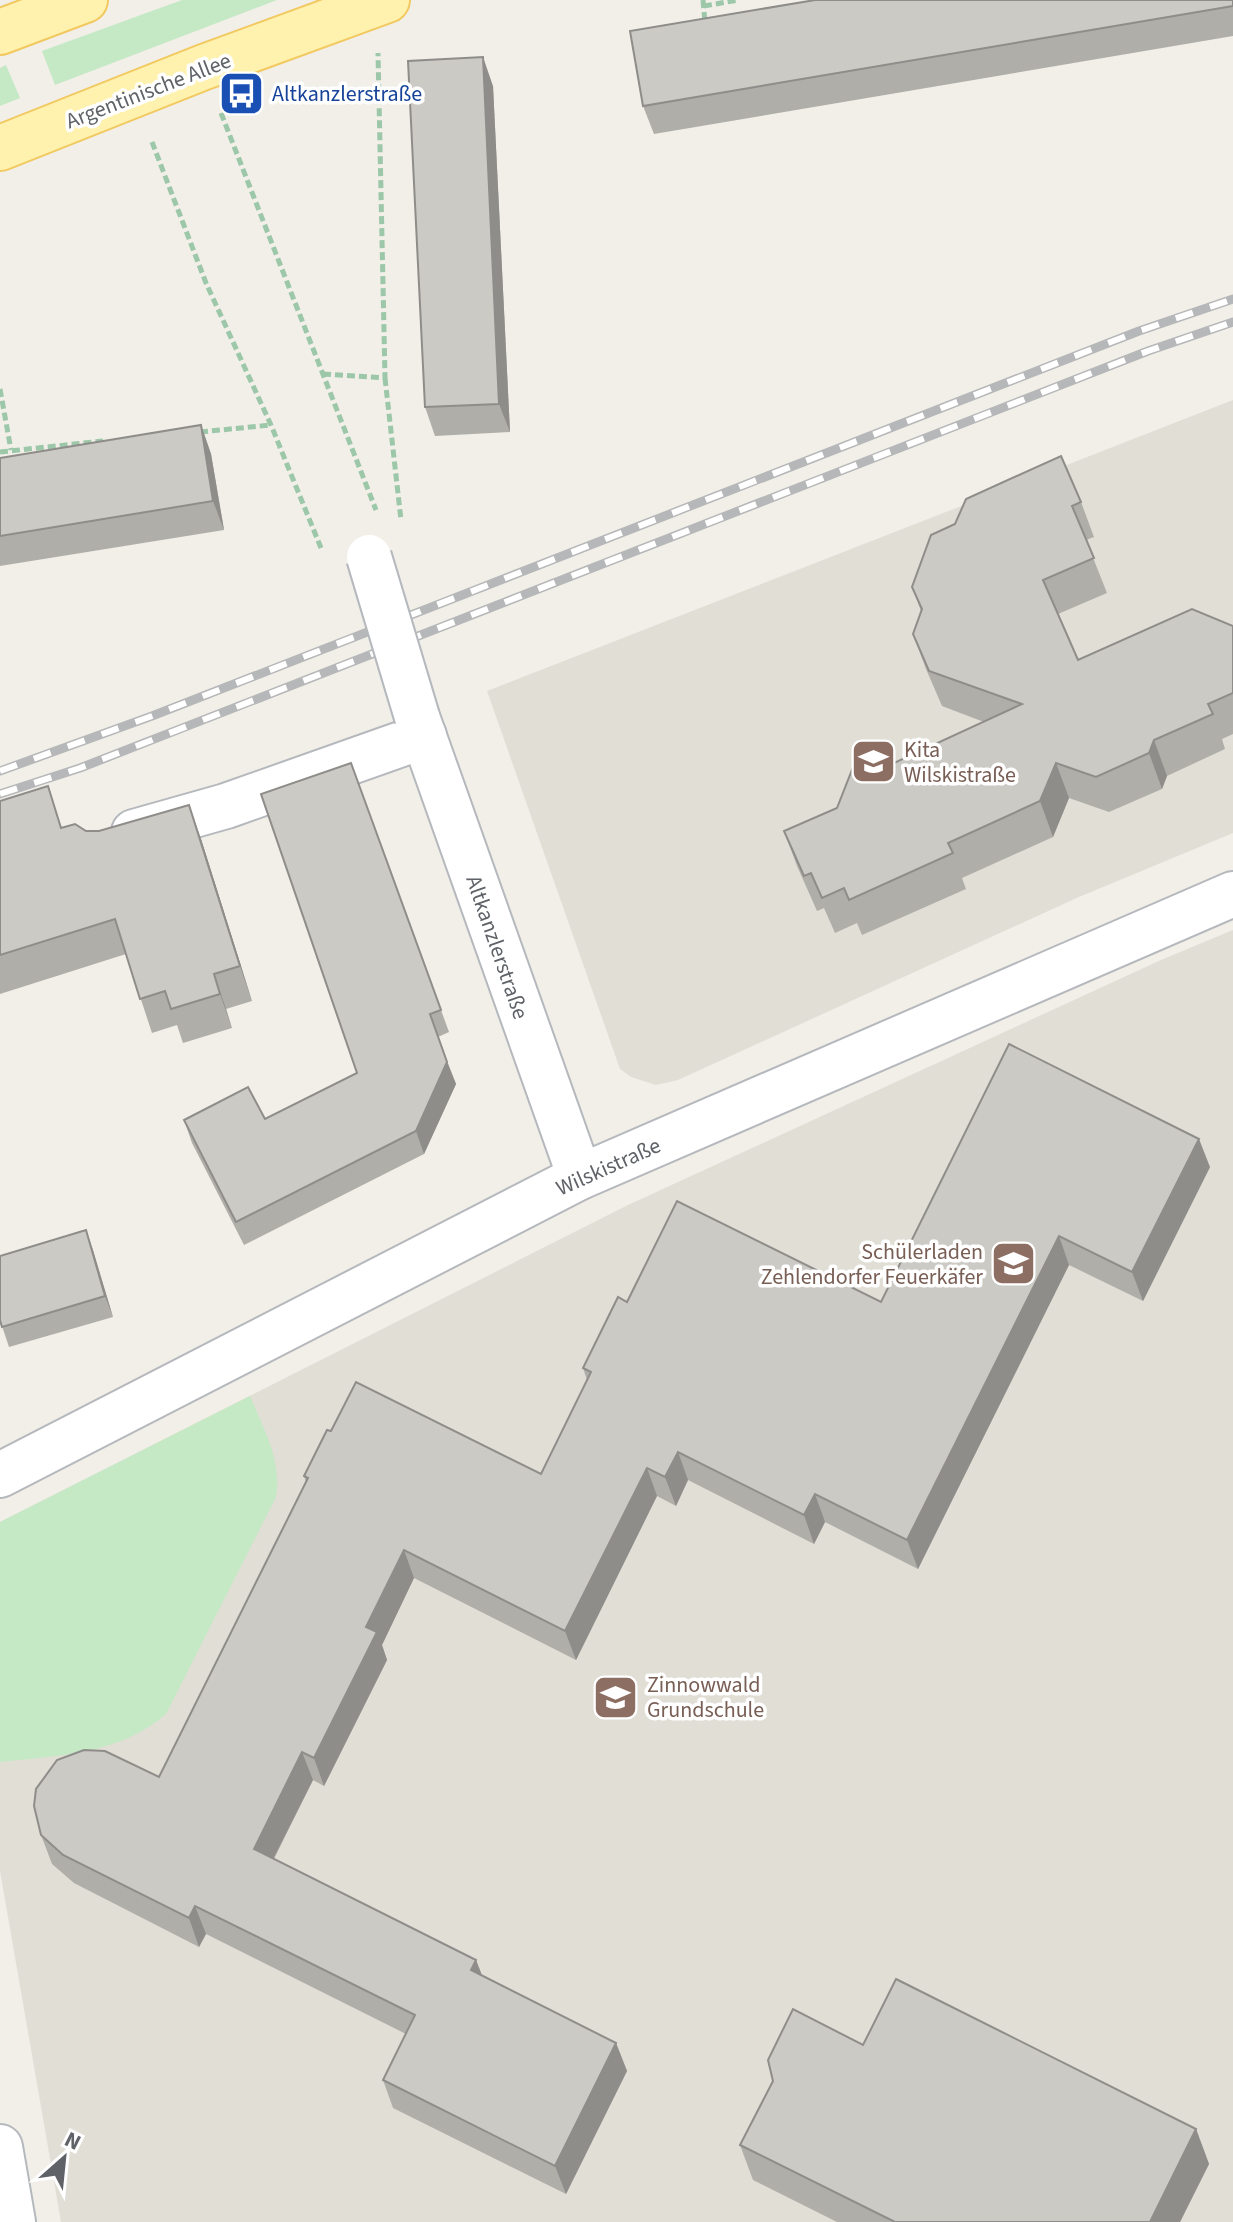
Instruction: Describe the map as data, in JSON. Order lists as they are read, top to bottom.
{
  "streets": {
    "main road": ["Argentinische Allee"],
    "street": ["Altkanzlerstraße", "Wilskistraße"]
  },
  "crossings": [
    ["Altkanzlerstraße", "Wilskistraße"]
  ],
  "places": {
    "bus stop": ["Altkanzlerstraße"],
    "school or university": ["Kita Wilskistraße", "Schülerladen Zehlendorfer Feuerkäfer", "Zinnowwald Grundschule"]
  },
  "north": "top right"
}
